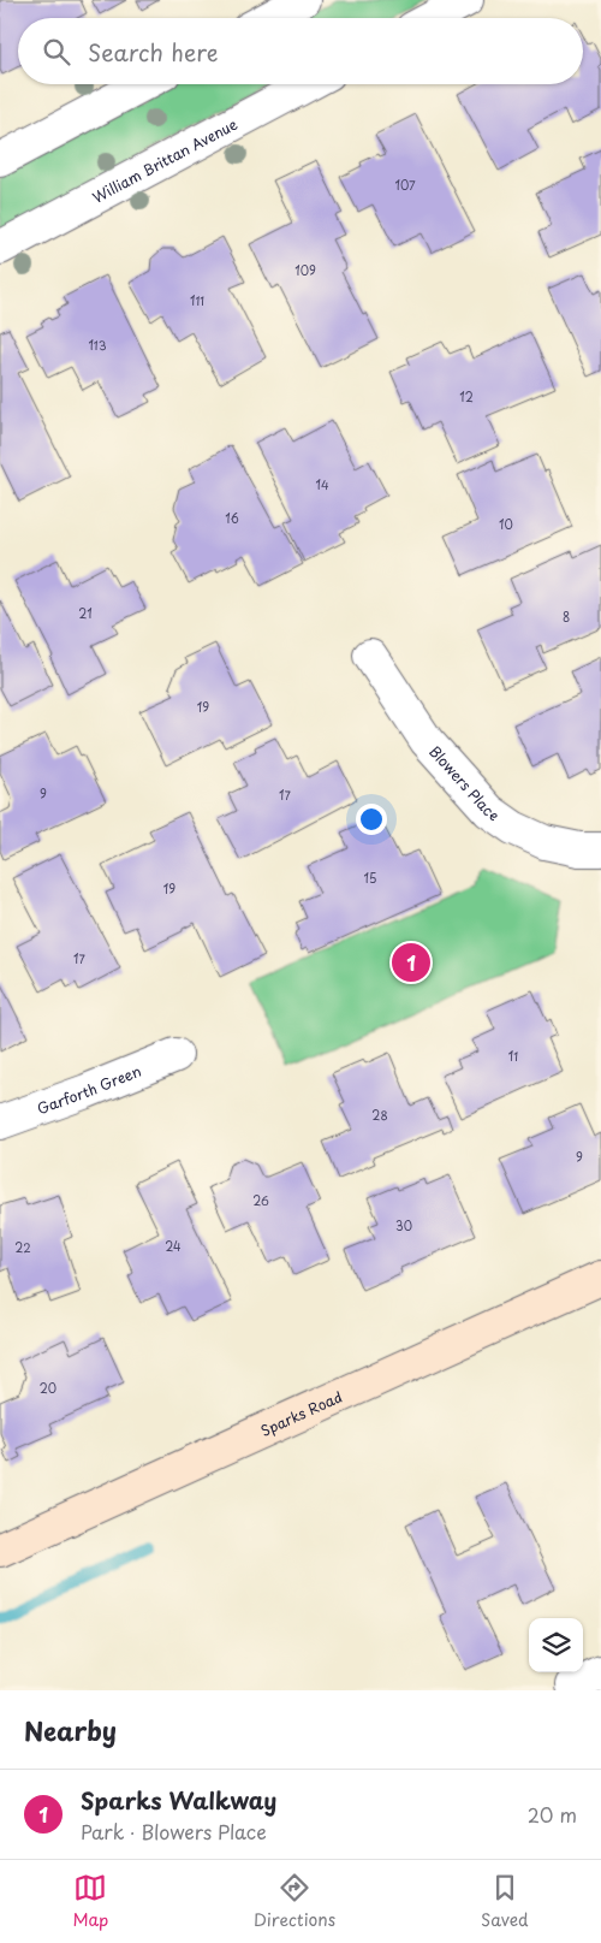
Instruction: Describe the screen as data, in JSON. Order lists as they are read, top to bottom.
{
  "streets": {
    "main road": ["Sparks Road"],
    "street": ["William Brittan Avenue", "Blowers Place", "Garforth Green"]
  },
  "house_numbers": [
    "107",
    "109",
    "111",
    "113",
    "12",
    "14",
    "16",
    "10",
    "21",
    "8",
    "19",
    "9",
    "17",
    "15",
    "19",
    "17",
    "11",
    "28",
    "9",
    "26",
    "30",
    "24",
    "22",
    "20"
  ],
  "page": {
    "search": "Search here",
    "pins": "1",
    "heading": "Nearby",
    "list": [
      {
        "mark": "1",
        "name": "Sparks Walkway",
        "note": "Park · Blowers Place",
        "value": "20 m"
      }
    ],
    "nav": ["Map", "Directions", "Saved"]
  }
}
